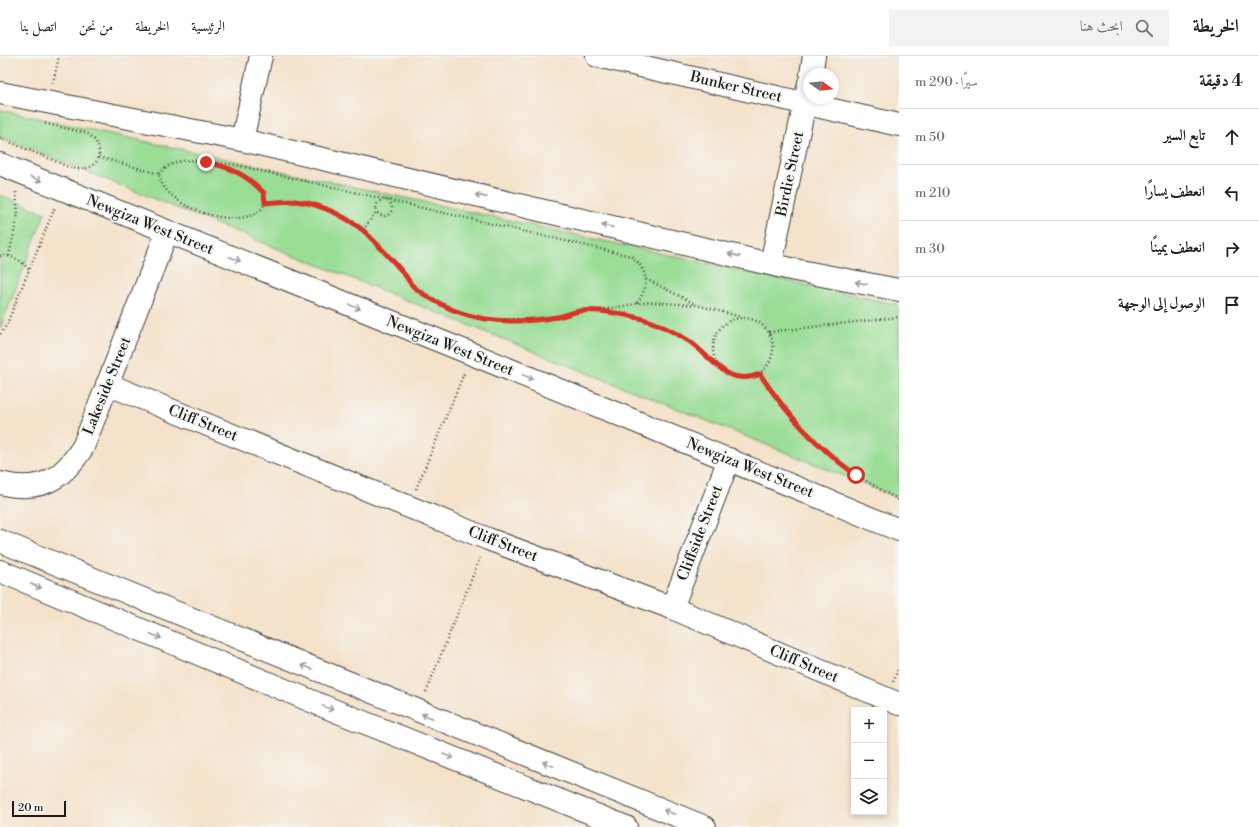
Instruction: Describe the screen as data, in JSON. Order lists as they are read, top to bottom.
{
  "streets": {
    "street": [
      "Bunker Street",
      "Birdie Street",
      "Newgiza West Street",
      "Lakeside Street",
      "Cliff Street",
      "Cliffside Street"
    ]
  },
  "crossings": [
    ["Newgiza West Street", "Lakeside Street"],
    ["Newgiza West Street", "Cliffside Street"],
    ["Lakeside Street", "Cliff Street"],
    ["Cliff Street", "Cliffside Street"]
  ],
  "scale_bar": "20 m",
  "north": "right",
  "page": {
    "header": "الخريطة",
    "search": "ابحث هنا",
    "nav": [
      "الرئيسية",
      "الخريطة",
      "من نحن",
      "اتصل بنا"
    ],
    "heading": ["4 دقيقة", "سيرًا · 290 m"],
    "list": [
      ["تابع السير", "50 m"],
      ["انعطف يسارًا", "210 m"],
      ["انعطف يمينًا", "30 m"],
      "الوصول إلى الوجهة"
    ],
    "map_buttons": ["+", "−"],
    "scale": "20 m"
  }
}
